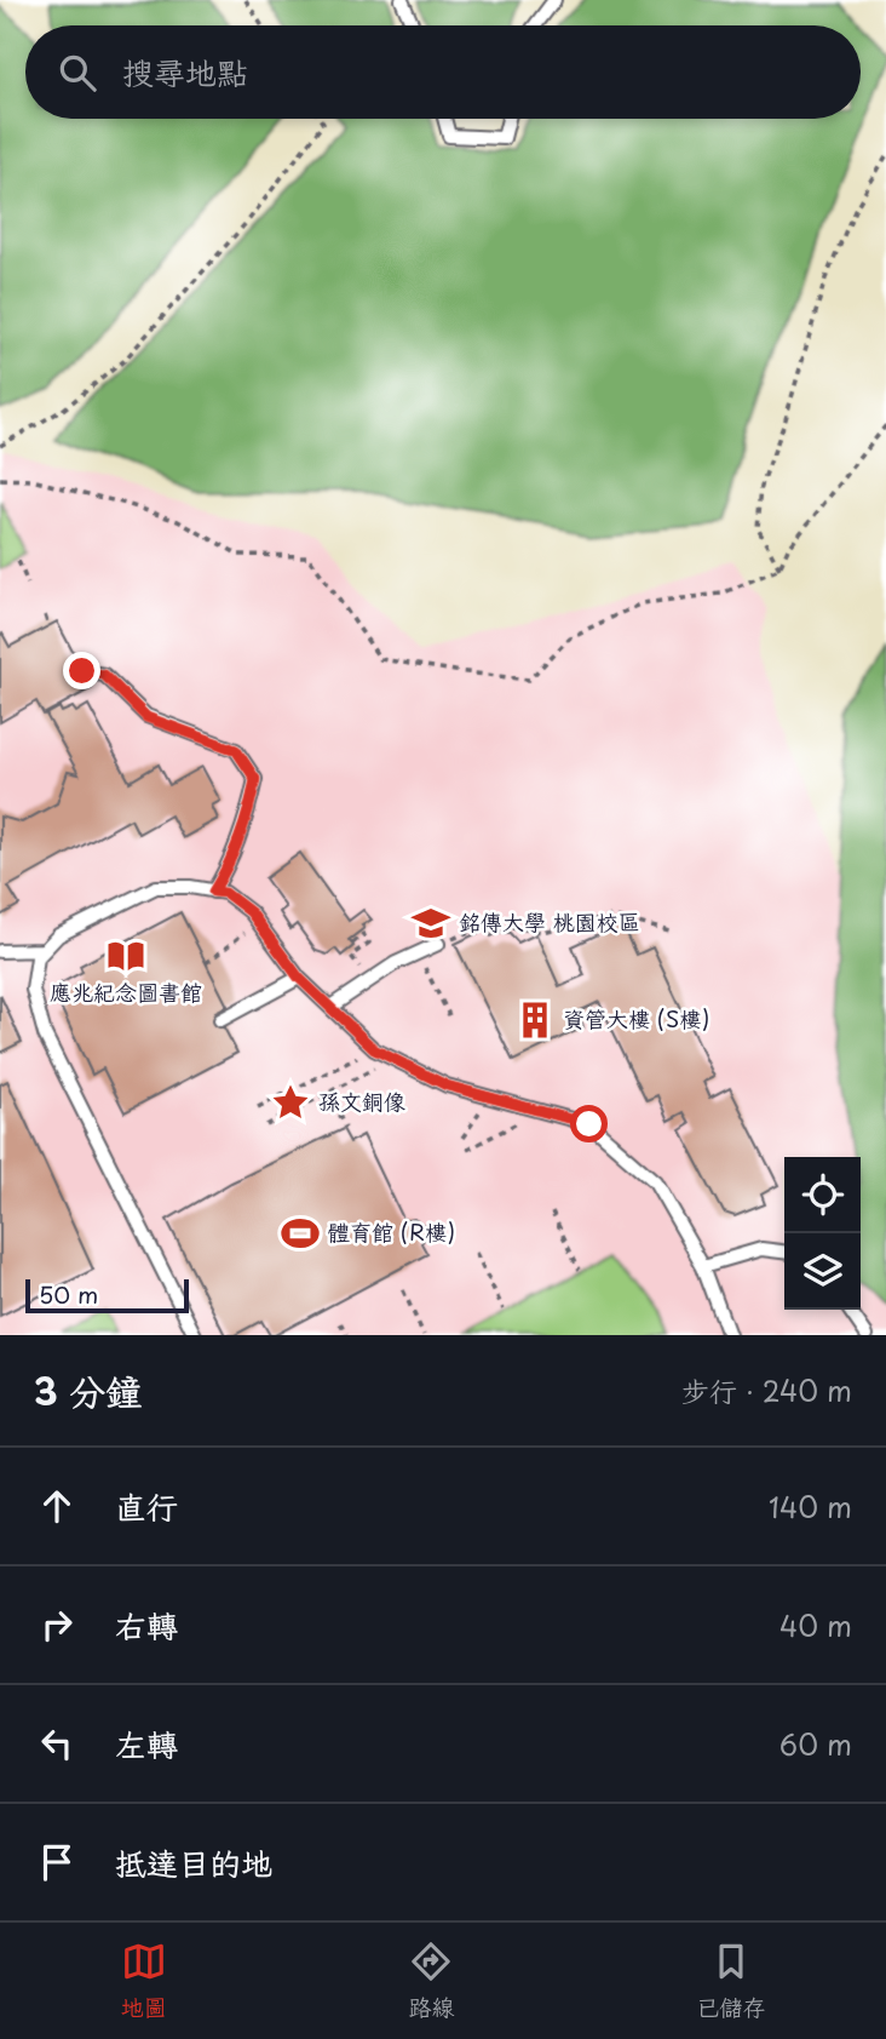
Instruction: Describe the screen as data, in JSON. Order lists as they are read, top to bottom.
{
  "places": {
    "school or university": ["銘傳大學 桃園校區"],
    "library": ["應兆紀念圖書館"],
    "building": ["資管大樓 (S樓)"],
    "place": ["孫文銅像"],
    "sports": ["體育館 (R樓)"]
  },
  "scale_bar": "50 m",
  "page": {
    "search": "搜尋地點",
    "scale": "50 m",
    "heading": ["3 分鐘", "步行 · 240 m"],
    "list": [
      ["直行", "140 m"],
      ["右轉", "40 m"],
      ["左轉", "60 m"],
      "抵達目的地"
    ],
    "nav": ["地圖", "路線", "已儲存"]
  }
}
